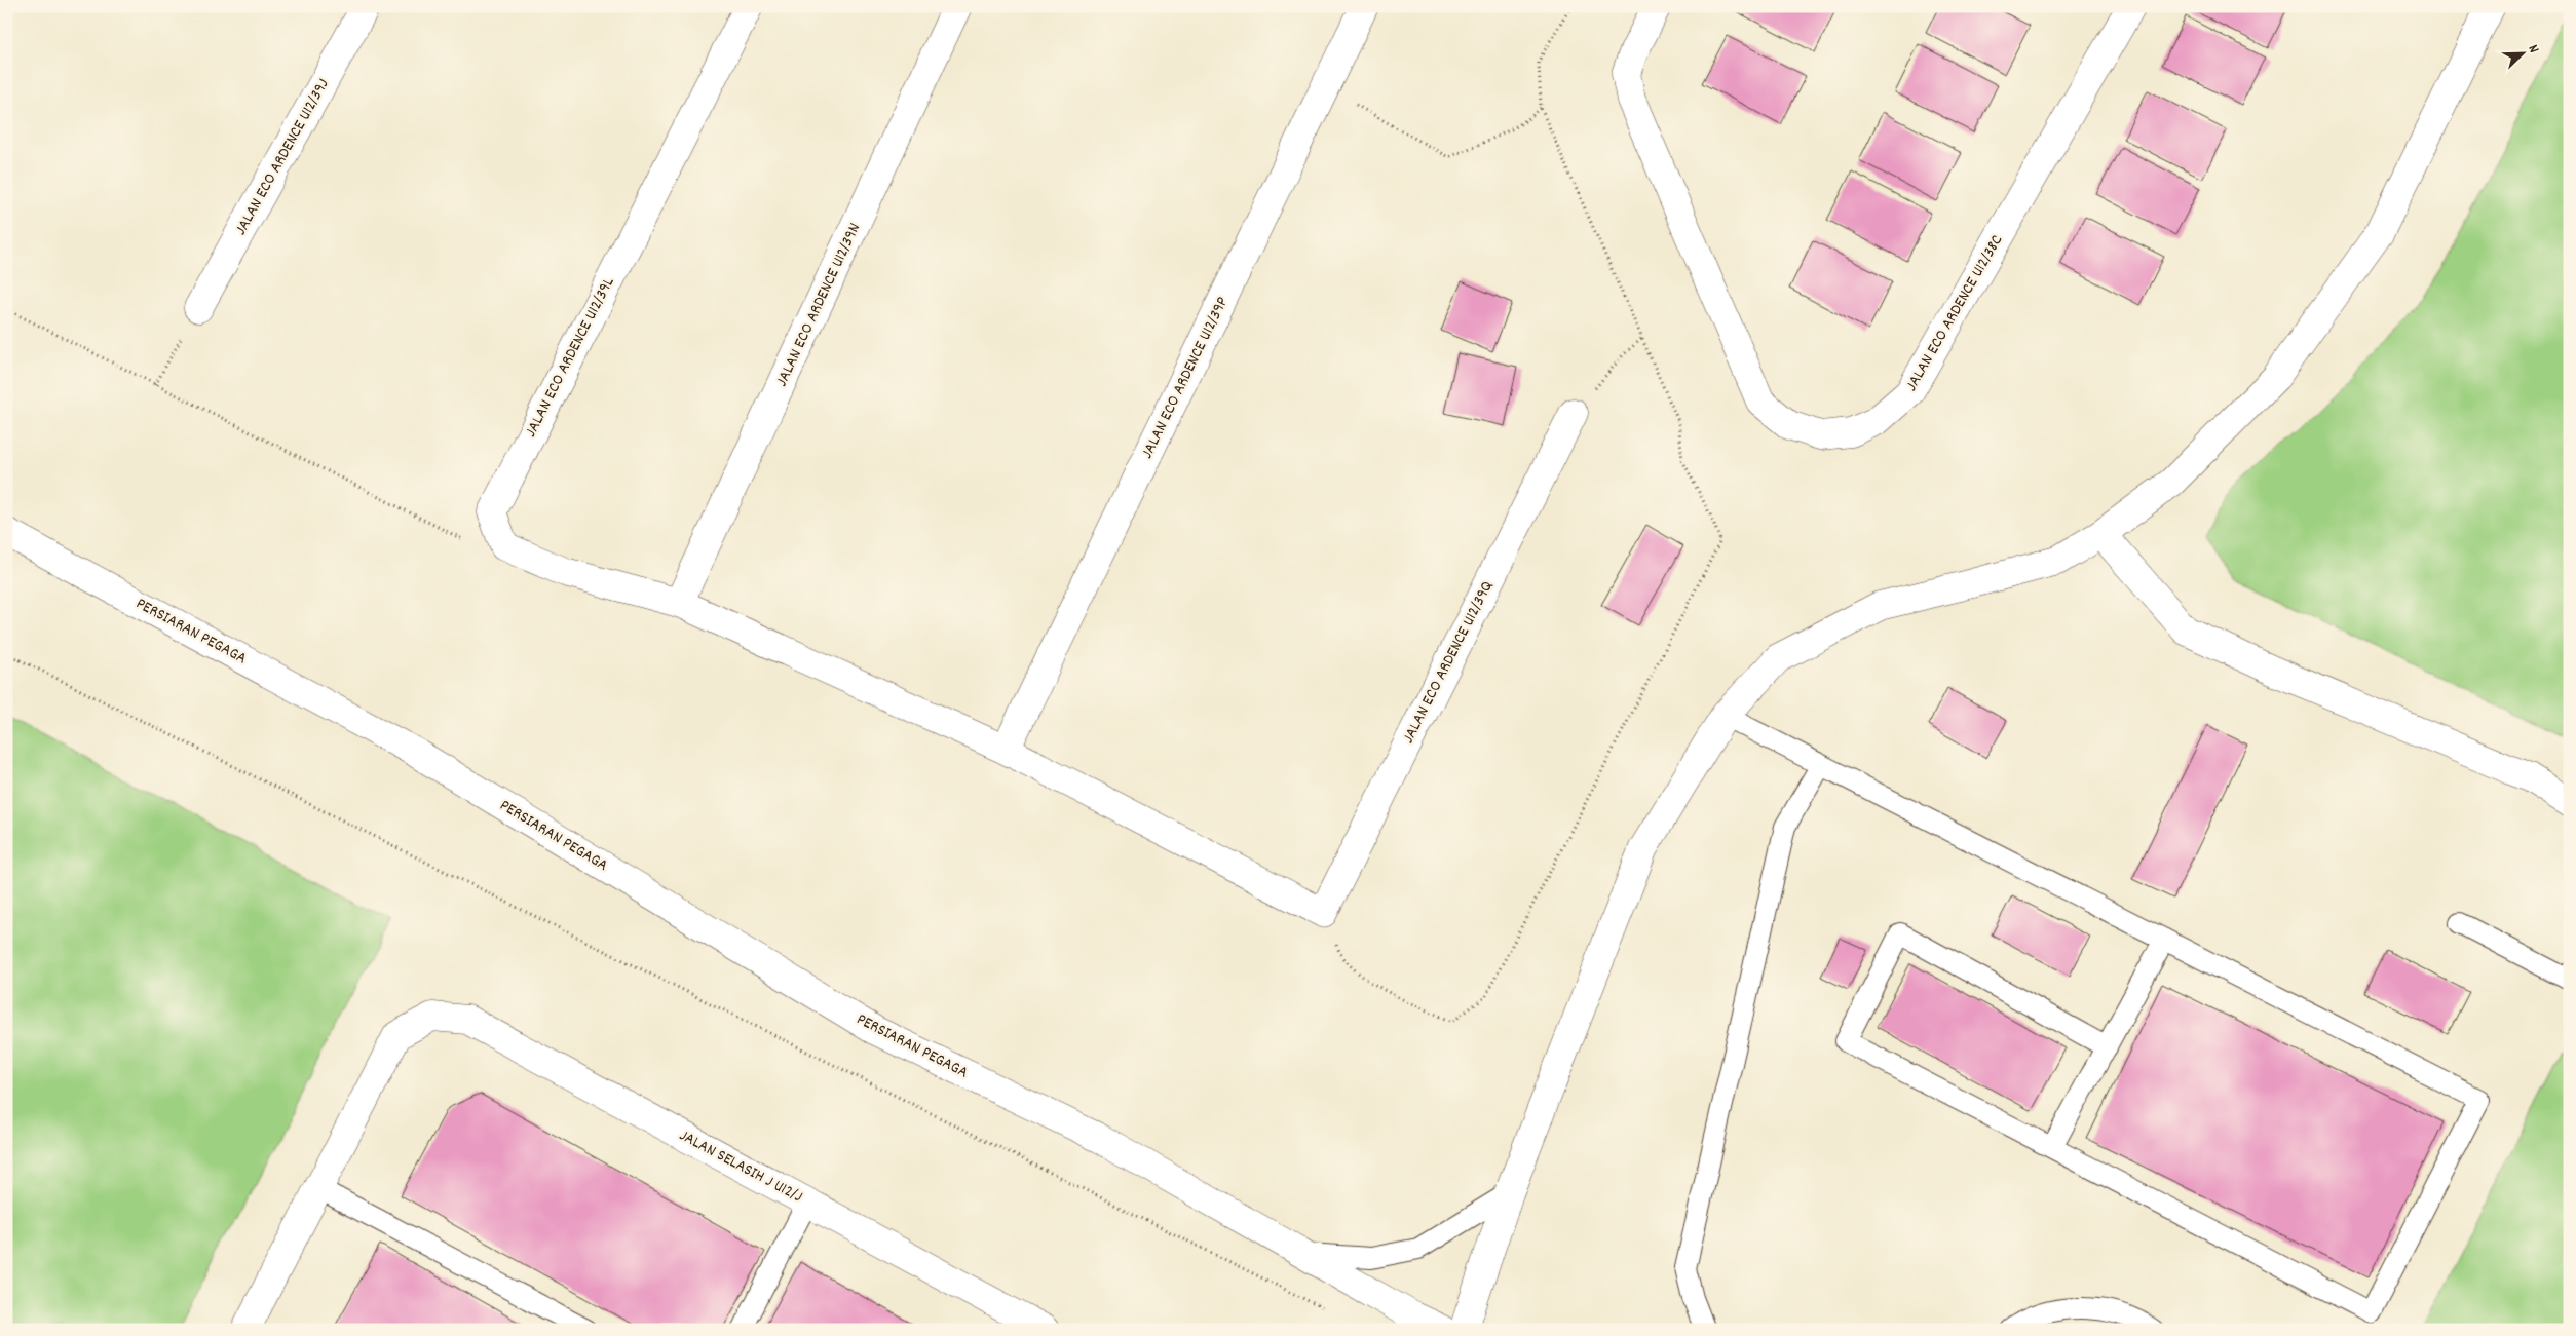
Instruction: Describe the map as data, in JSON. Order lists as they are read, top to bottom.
{
  "streets": {
    "street": [
      "JALAN ECO ARDENCE U12/39J",
      "JALAN ECO ARDENCE U12/39N",
      "JALAN ECO ARDENCE U12/38C",
      "JALAN ECO ARDENCE U12/39L",
      "JALAN ECO ARDENCE U12/39P",
      "PERSIARAN PEGAGA",
      "JALAN ECO ARDENCE U12/39Q",
      "JALAN SELASIH J U12/J"
    ]
  },
  "north": "top right"
}
